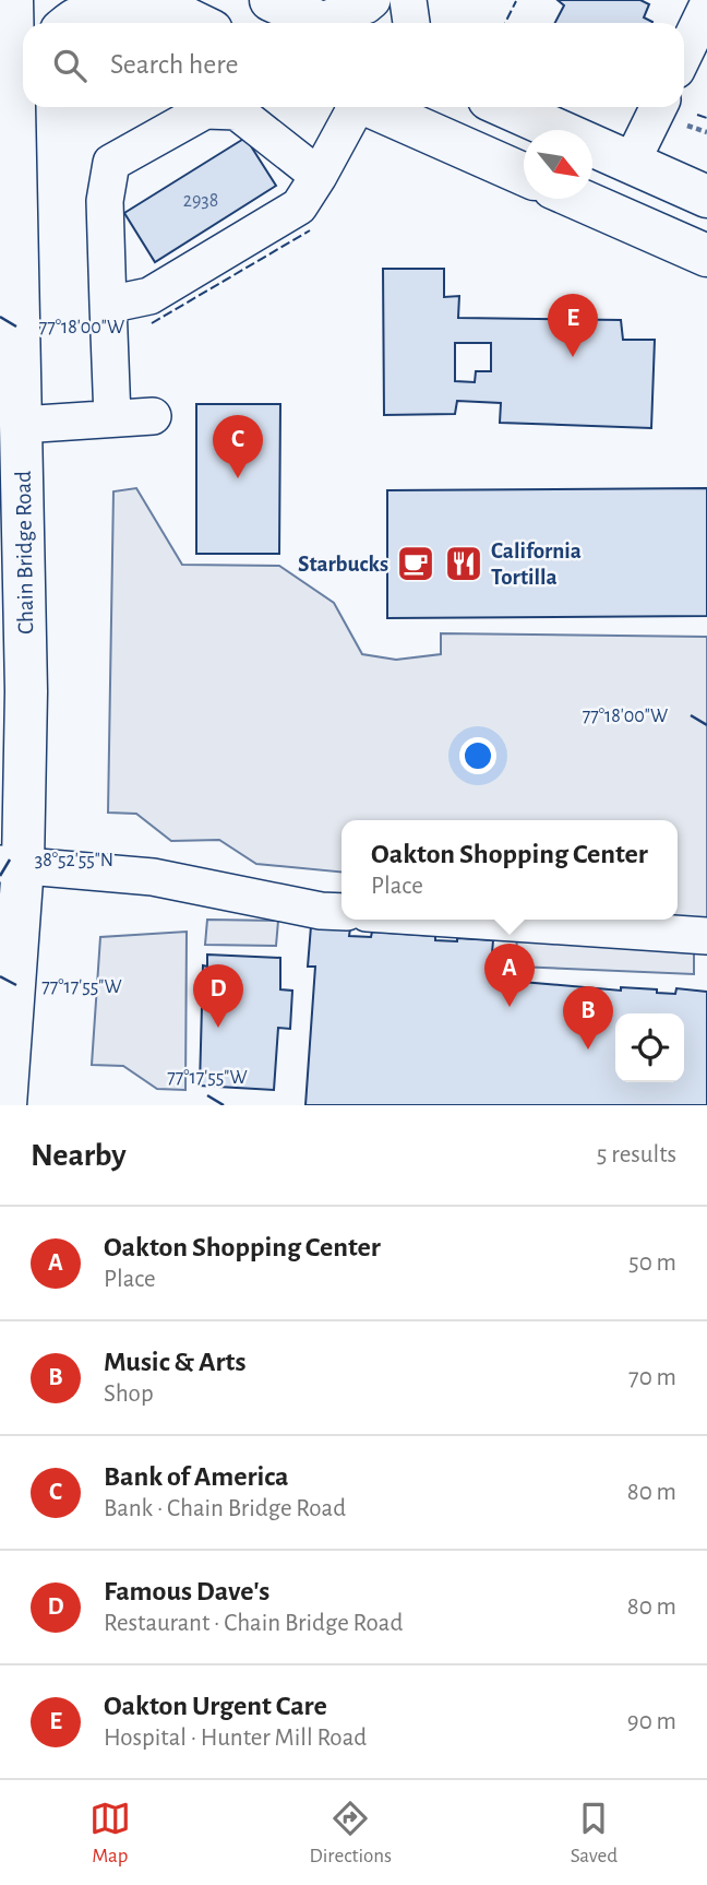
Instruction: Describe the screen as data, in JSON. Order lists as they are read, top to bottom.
{
  "streets": {
    "main road": ["Chain Bridge Road"]
  },
  "places": {
    "cafe": ["Starbucks"],
    "restaurant": ["California Tortilla"]
  },
  "house_numbers": ["2938"],
  "north": "bottom right",
  "page": {
    "search": "Search here",
    "pins": [
      "E",
      "C",
      "A",
      "D",
      "B"
    ],
    "popup": ["Oakton Shopping Center", "Place"],
    "heading": ["Nearby", "5 results"],
    "list": [
      {
        "mark": "A",
        "name": "Oakton Shopping Center",
        "note": "Place",
        "value": "50 m"
      },
      {
        "mark": "B",
        "name": "Music & Arts",
        "note": "Shop",
        "value": "70 m"
      },
      {
        "mark": "C",
        "name": "Bank of America",
        "note": "Bank · Chain Bridge Road",
        "value": "80 m"
      },
      {
        "mark": "D",
        "name": "Famous Dave's",
        "note": "Restaurant · Chain Bridge Road",
        "value": "80 m"
      },
      {
        "mark": "E",
        "name": "Oakton Urgent Care",
        "note": "Hospital · Hunter Mill Road",
        "value": "90 m"
      }
    ],
    "nav": ["Map", "Directions", "Saved"]
  },
  "coordinates": ["77°18'00\"W", "38°52'55\"N", "77°17'55\"W"]
}
